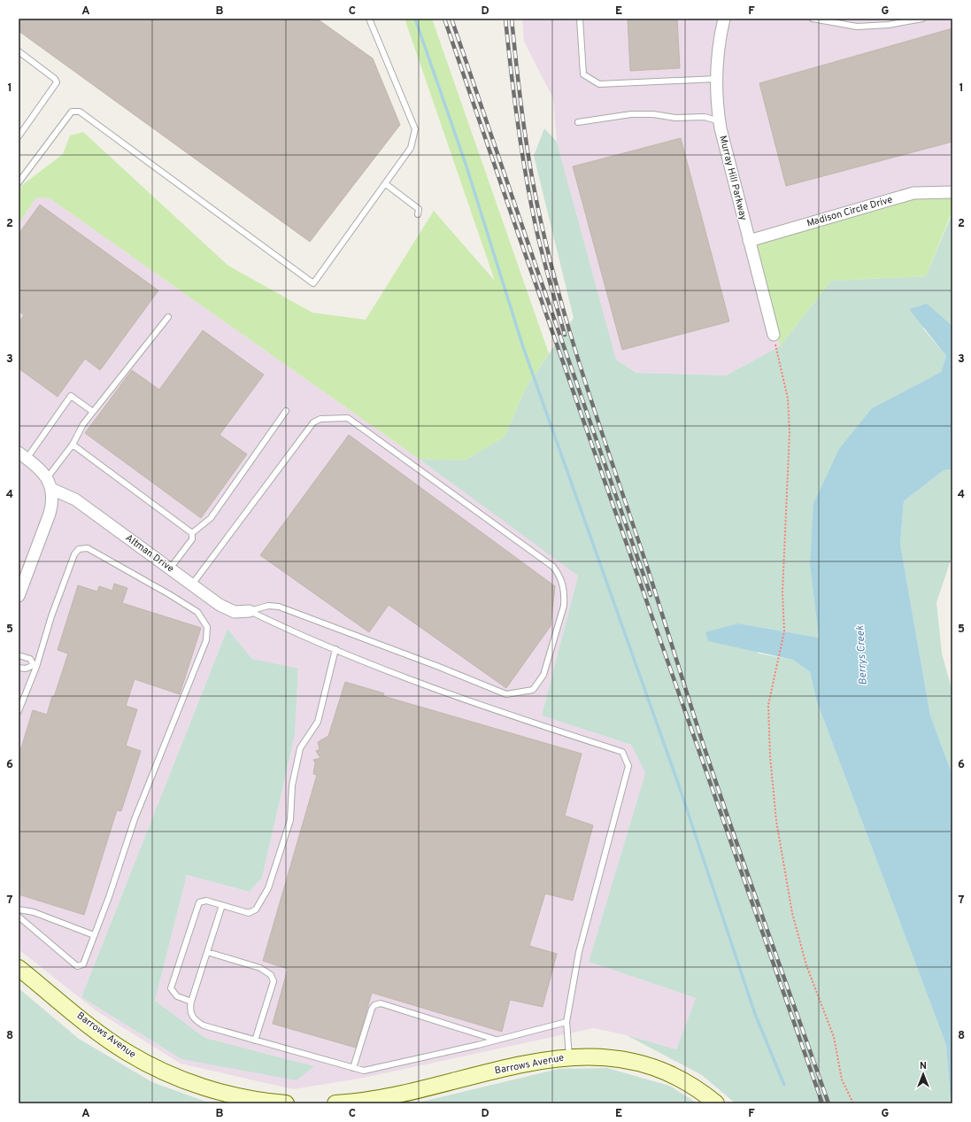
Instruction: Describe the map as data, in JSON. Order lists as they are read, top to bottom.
{
  "streets": {
    "street": [
      "Murray Hill Parkway",
      "Madison Circle Drive",
      "Altman Drive",
      "Barrows Avenue"
    ]
  },
  "crossings": [
    ["Murray Hill Parkway", "Madison Circle Drive"]
  ],
  "water": ["Berrys Creek"],
  "north": "top",
  "grid": {
    "columns": [
      "A",
      "B",
      "C",
      "D",
      "E",
      "F",
      "G"
    ],
    "rows": [
      "1",
      "2",
      "3",
      "4",
      "5",
      "6",
      "7",
      "8"
    ]
  }
}
